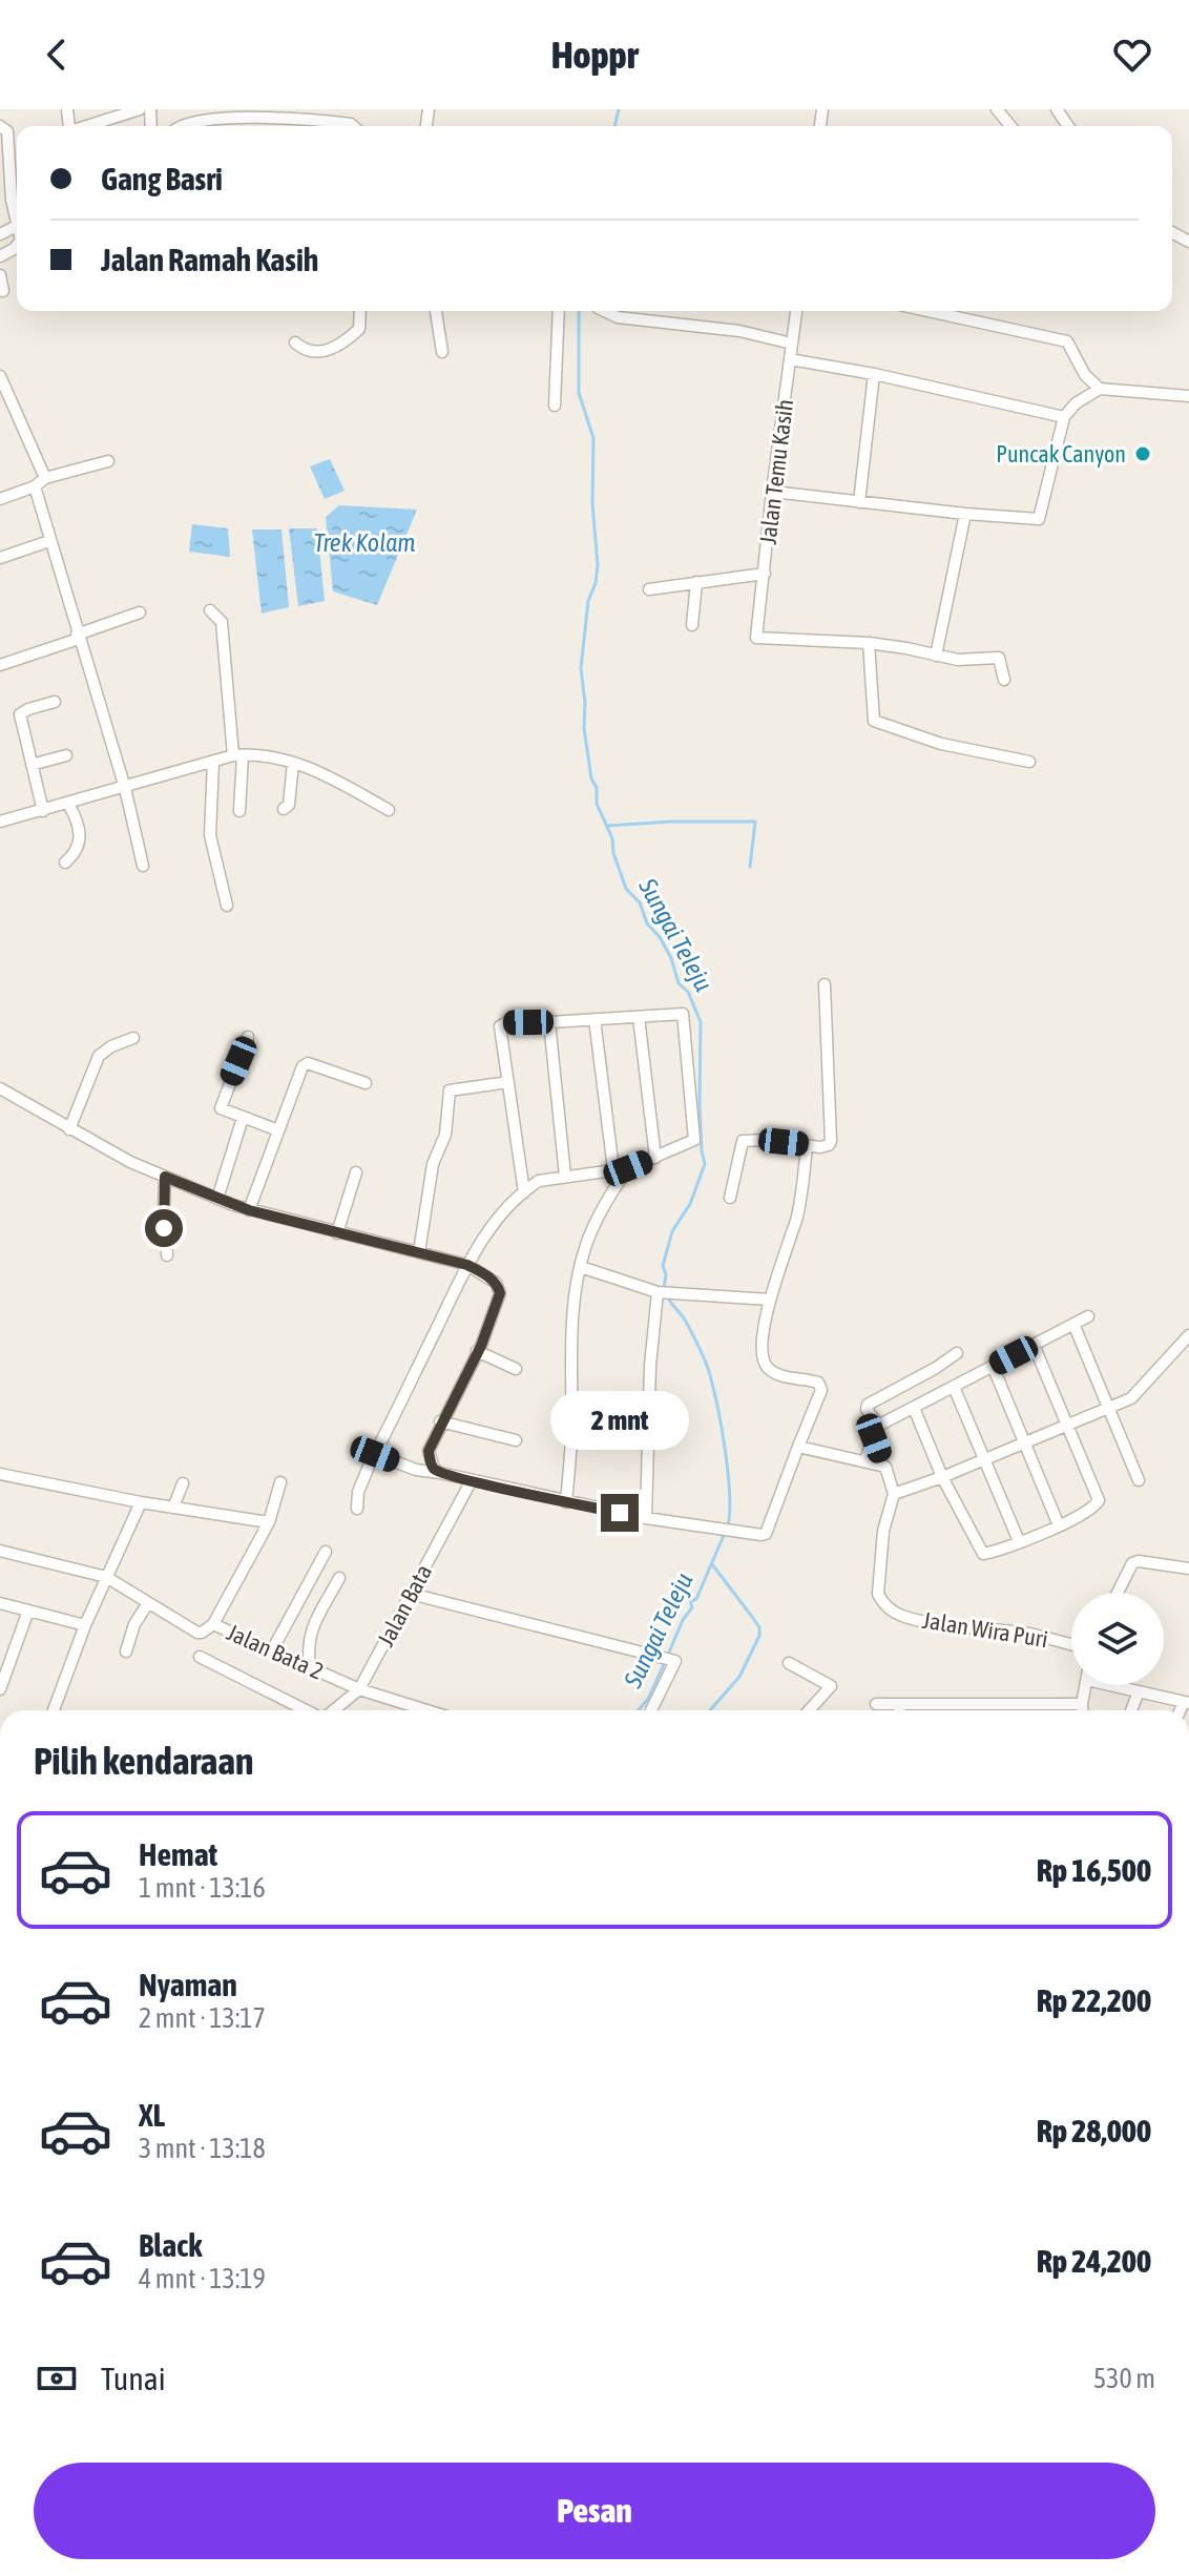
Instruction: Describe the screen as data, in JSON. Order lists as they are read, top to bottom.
{
  "streets": {
    "street": [
      "Jalan Temu Kasih",
      "Jalan Bata",
      "Jalan Wira Puri",
      "Jalan Bata 2"
    ]
  },
  "crossings": [
    ["Jalan Bata", "Jalan Bata 2"]
  ],
  "water": ["Trek Kolam", "Sungai Teleju"],
  "places": ["Puncak Canyon"],
  "page": {
    "header": "Hoppr",
    "banner": ["Gang Basri", "Jalan Ramah Kasih"],
    "bubble": "2 mnt",
    "heading": "Pilih kendaraan",
    "list": [
      {
        "name": "Hemat",
        "note": "1 mnt · 13:16",
        "value": "Rp 16,500"
      },
      {
        "name": "Nyaman",
        "note": "2 mnt · 13:17",
        "value": "Rp 22,200"
      },
      {
        "name": "XL",
        "note": "3 mnt · 13:18",
        "value": "Rp 28,000"
      },
      {
        "name": "Black",
        "note": "4 mnt · 13:19",
        "value": "Rp 24,200"
      }
    ],
    "pay": ["Tunai", "530 m"],
    "buttons": "Pesan"
  }
}
